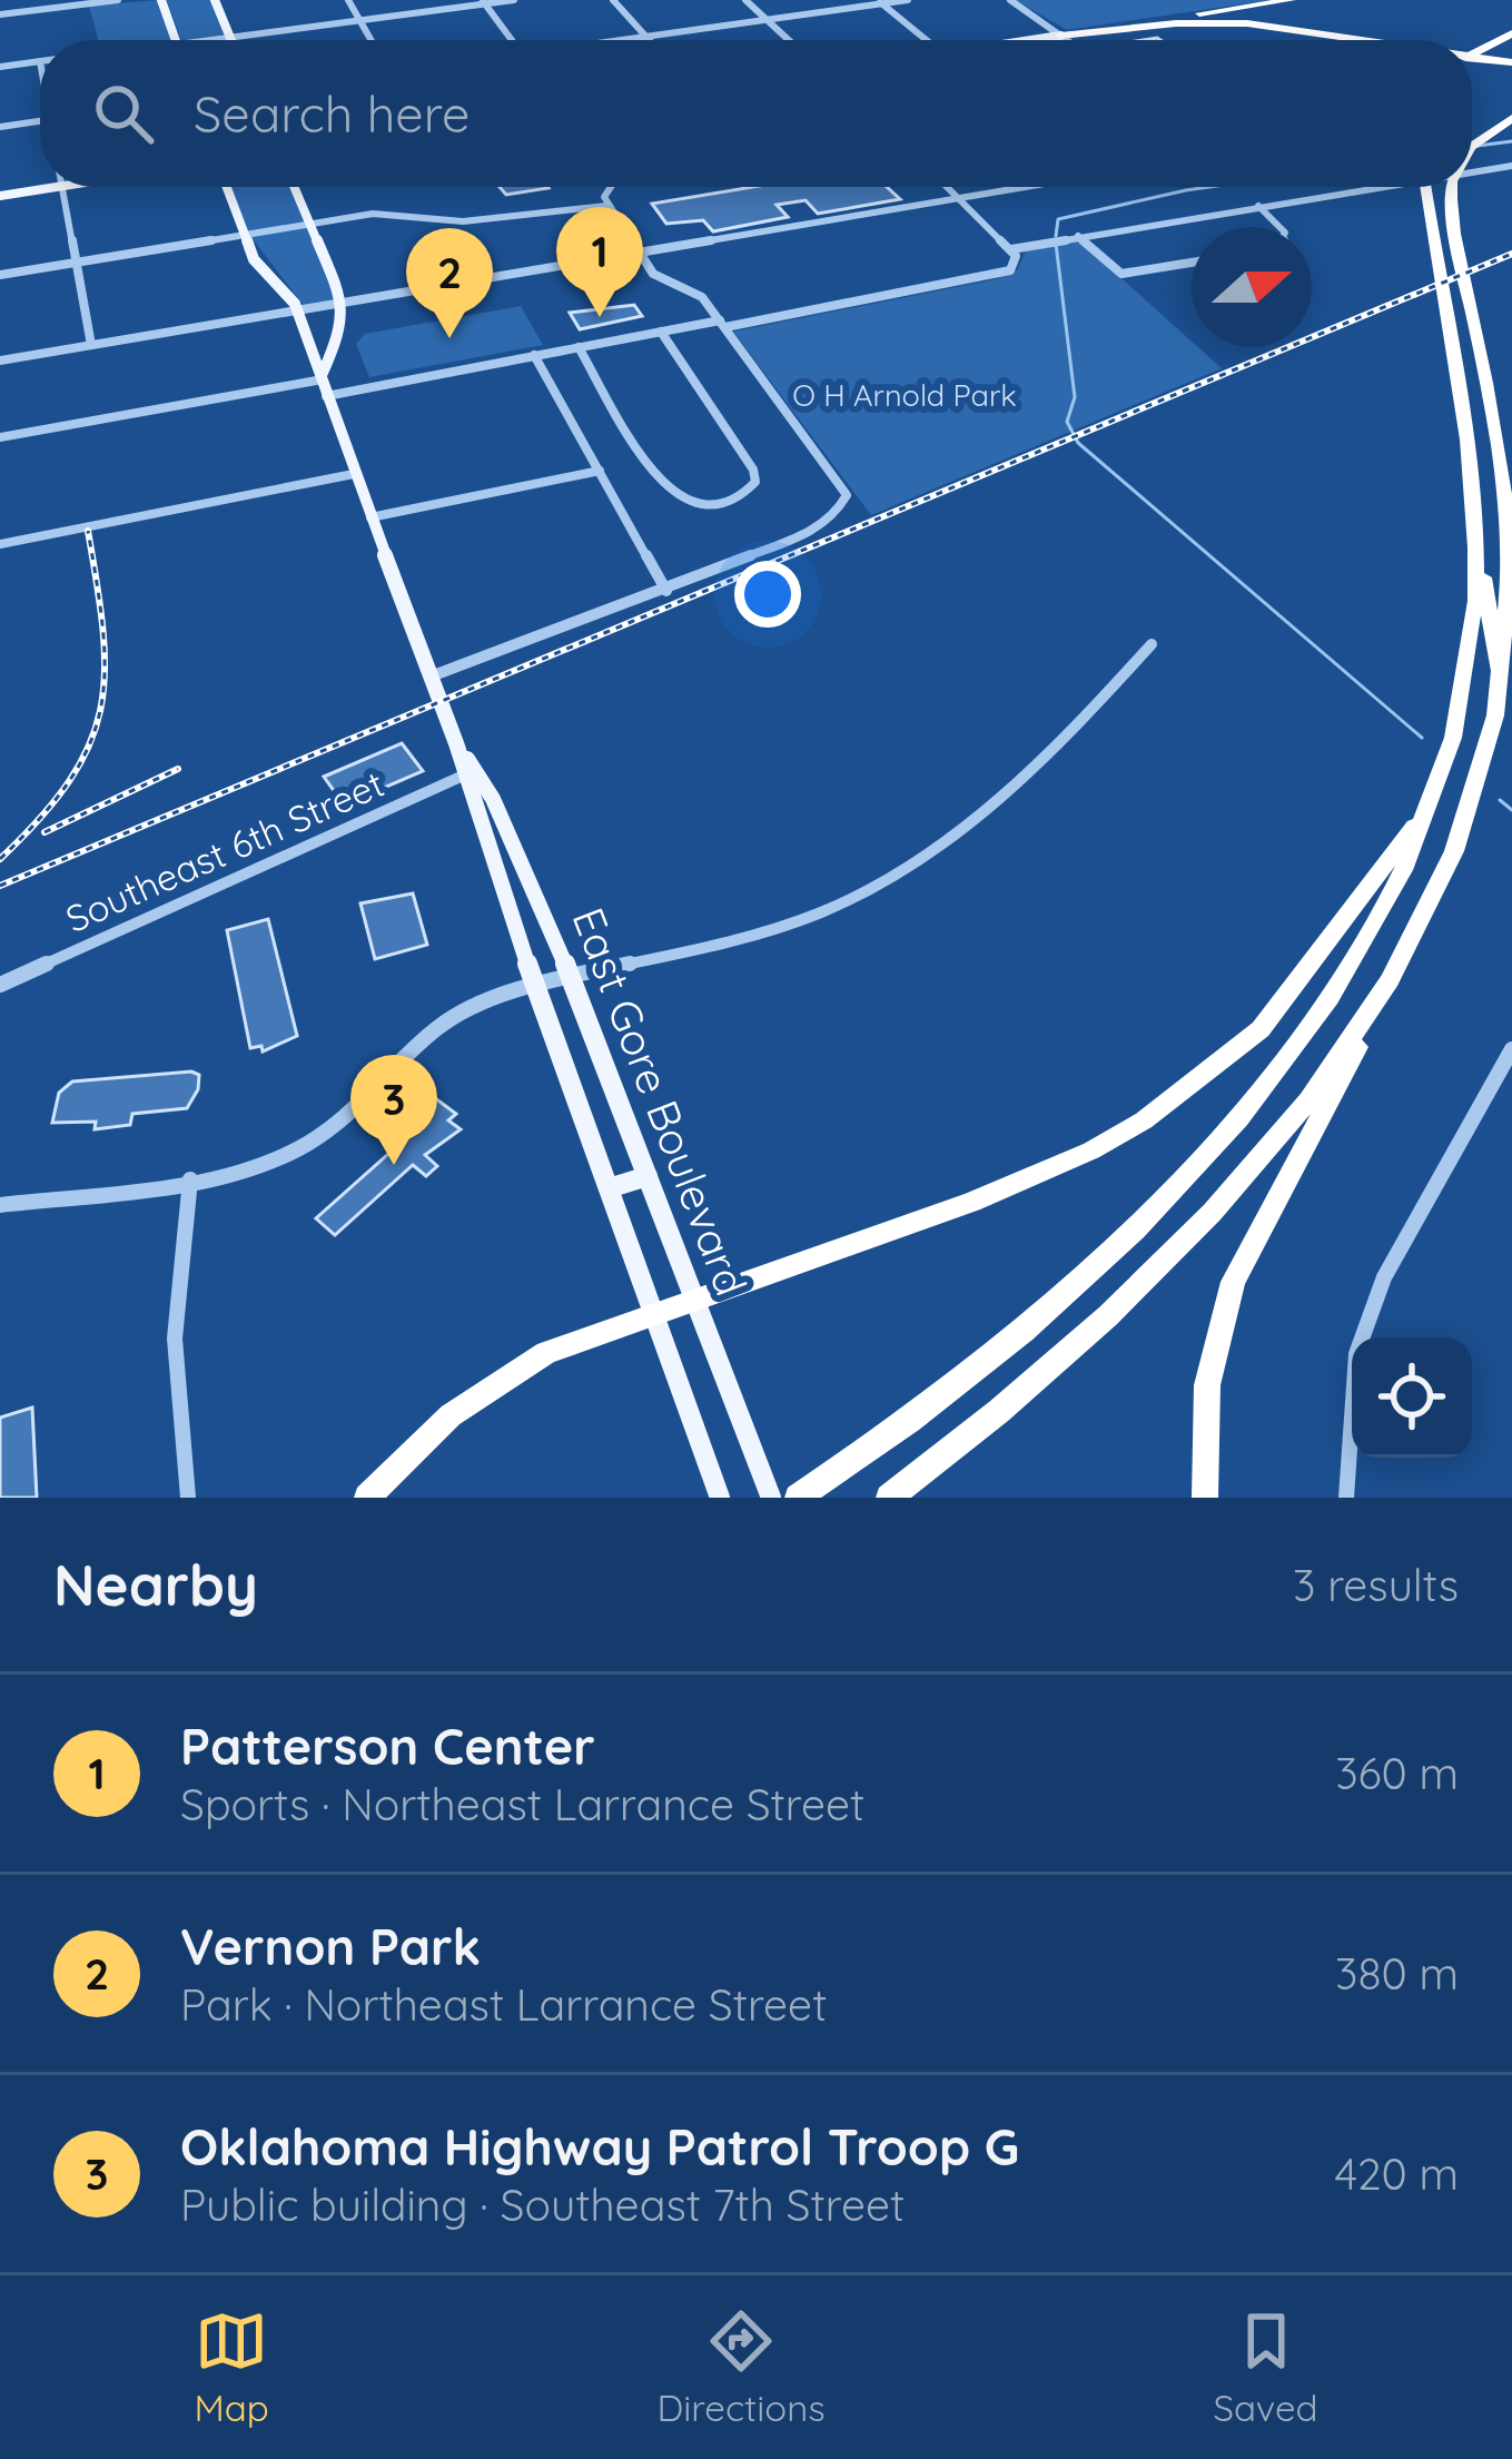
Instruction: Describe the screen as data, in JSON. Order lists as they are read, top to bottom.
{
  "streets": {
    "main road": ["East Gore Boulevard"],
    "street": ["Southeast 6th Street"]
  },
  "crossings": [
    ["Southeast 6th Street", "East Gore Boulevard"]
  ],
  "parks": ["O H Arnold Park"],
  "north": "right",
  "page": {
    "search": "Search here",
    "pins": ["1", "2", "3"],
    "heading": ["Nearby", "3 results"],
    "list": [
      {
        "mark": "1",
        "name": "Patterson Center",
        "note": "Sports · Northeast Larrance Street",
        "value": "360 m"
      },
      {
        "mark": "2",
        "name": "Vernon Park",
        "note": "Park · Northeast Larrance Street",
        "value": "380 m"
      },
      {
        "mark": "3",
        "name": "Oklahoma Highway Patrol Troop G",
        "note": "Public building · Southeast 7th Street",
        "value": "420 m"
      }
    ],
    "nav": ["Map", "Directions", "Saved"]
  }
}
